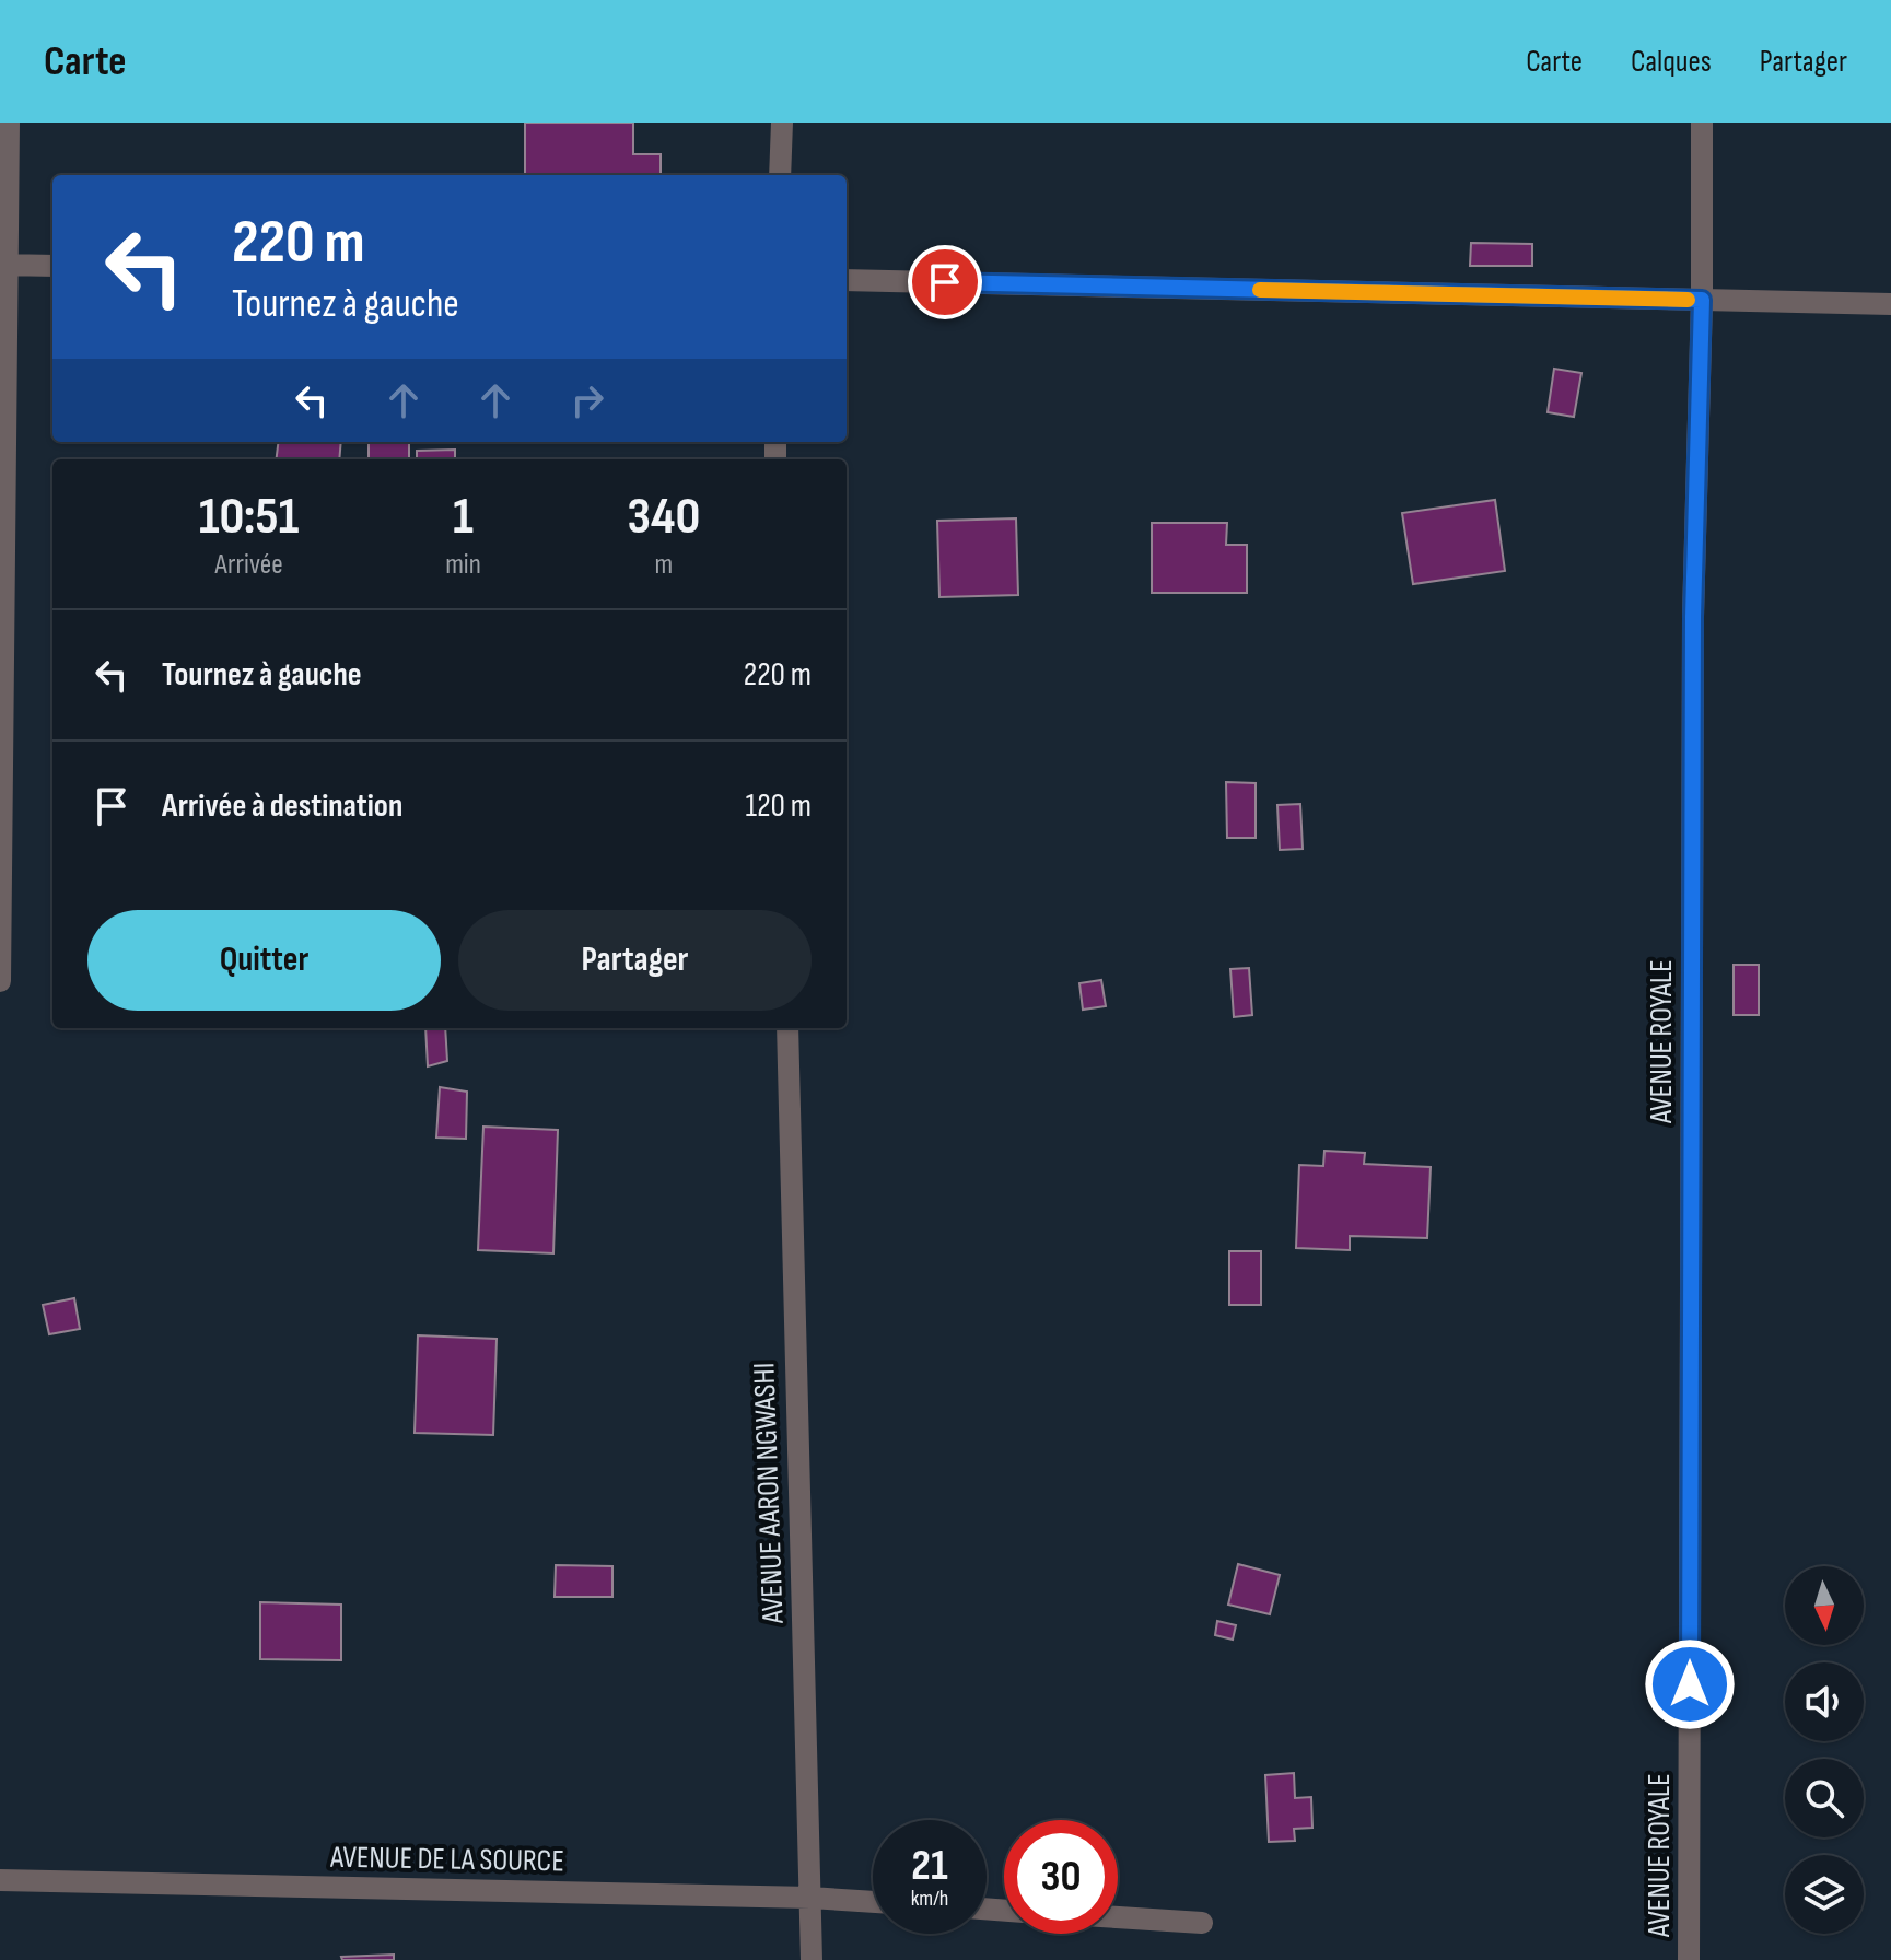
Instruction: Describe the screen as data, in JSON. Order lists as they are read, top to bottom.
{
  "streets": {
    "street": ["AVENUE ROYALE", "AVENUE AARON NGWASHI", "AVENUE DE LA SOURCE"]
  },
  "crossings": [
    ["AVENUE AARON NGWASHI", "AVENUE DE LA SOURCE"]
  ],
  "north": "bottom",
  "page": {
    "header": "Carte",
    "nav": ["Carte", "Calques", "Partager"],
    "turn": ["220 m", "Tournez à gauche"],
    "eta": [
      "10:51",
      "Arrivée",
      "1",
      "min",
      "340",
      "m"
    ],
    "list": [
      {
        "name": "Tournez à gauche",
        "value": "220 m"
      },
      {
        "name": "Arrivée à destination",
        "value": "120 m"
      }
    ],
    "buttons": ["Quitter", "Partager"],
    "speed": "21 km/h",
    "limit": "30"
  }
}
